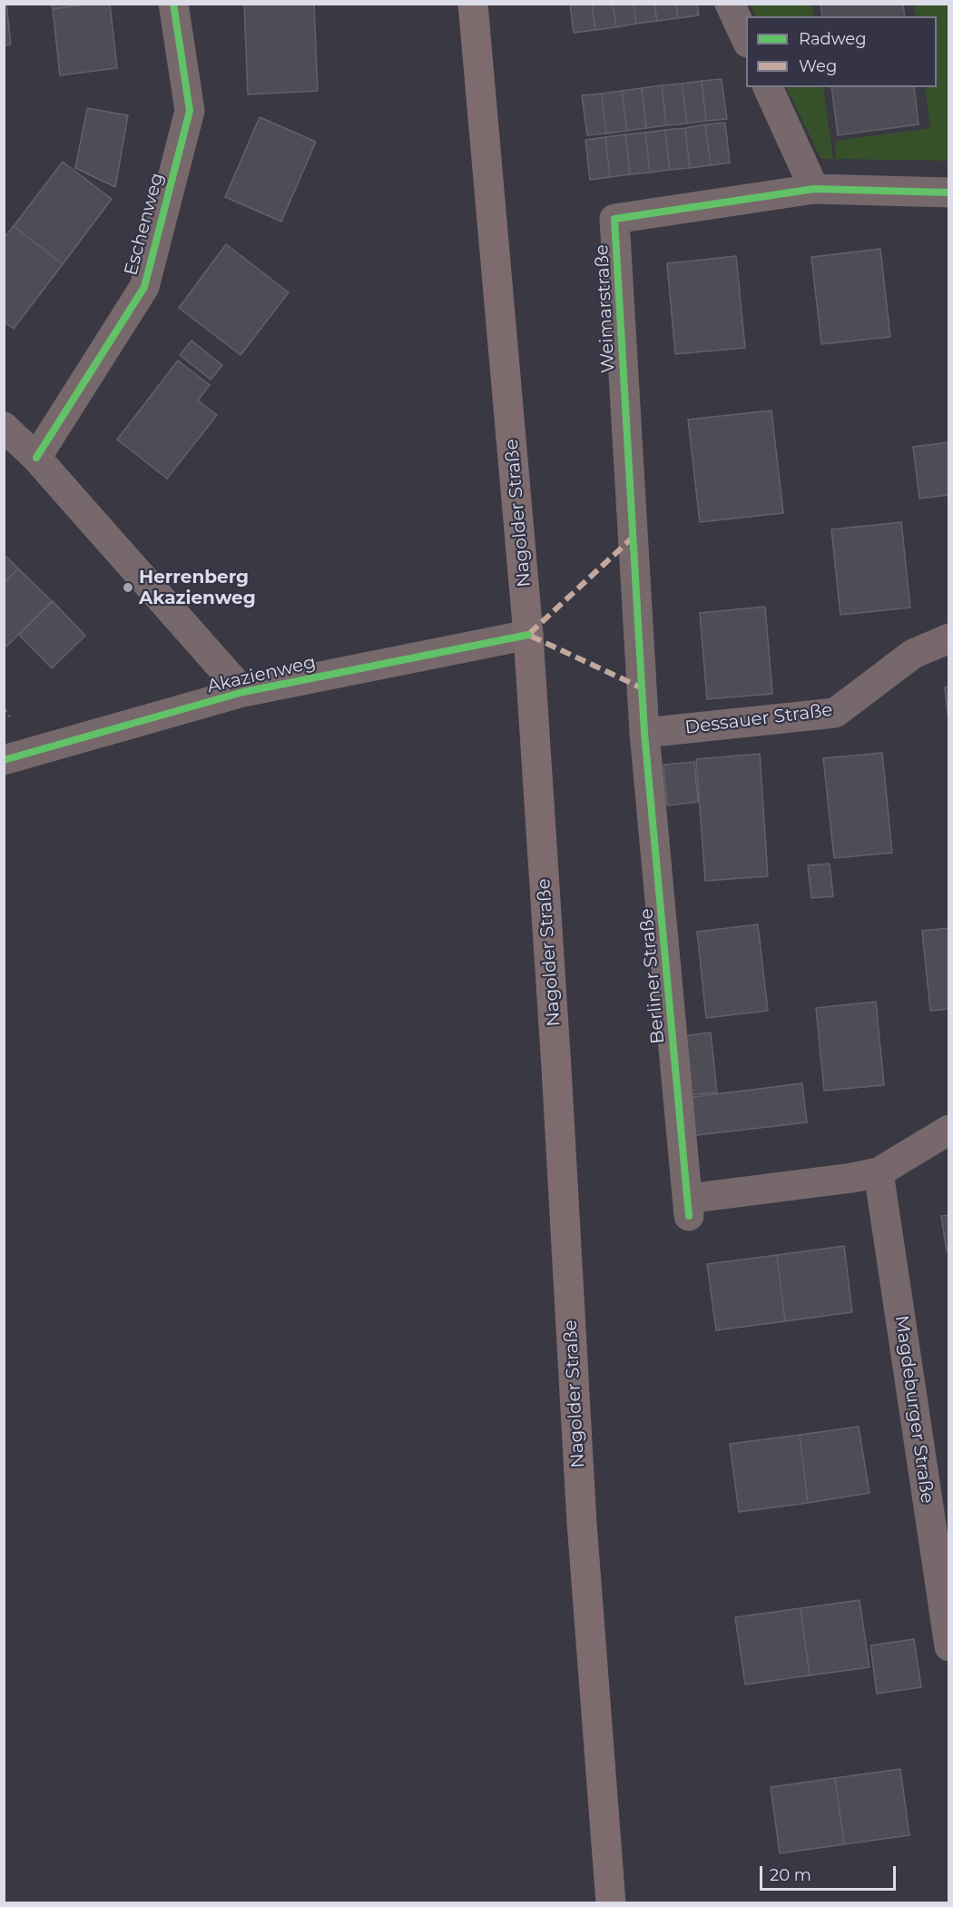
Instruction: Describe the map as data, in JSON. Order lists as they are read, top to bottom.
{
  "streets": {
    "main road": ["Nagolder Straße"],
    "street": [
      "Eschenweg",
      "Weimarstraße",
      "Akazienweg",
      "Dessauer Straße",
      "Berliner Straße",
      "Magdeburger Straße"
    ]
  },
  "crossings": [
    ["Weimarstraße", "Dessauer Straße"],
    ["Weimarstraße", "Berliner Straße"],
    ["Nagolder Straße", "Akazienweg"],
    ["Dessauer Straße", "Berliner Straße"],
    ["Berliner Straße", "Magdeburger Straße"]
  ],
  "places": ["Herrenberg Akazienweg"],
  "legend": ["Radweg", "Weg"],
  "scale_bar": "20 m"
}
